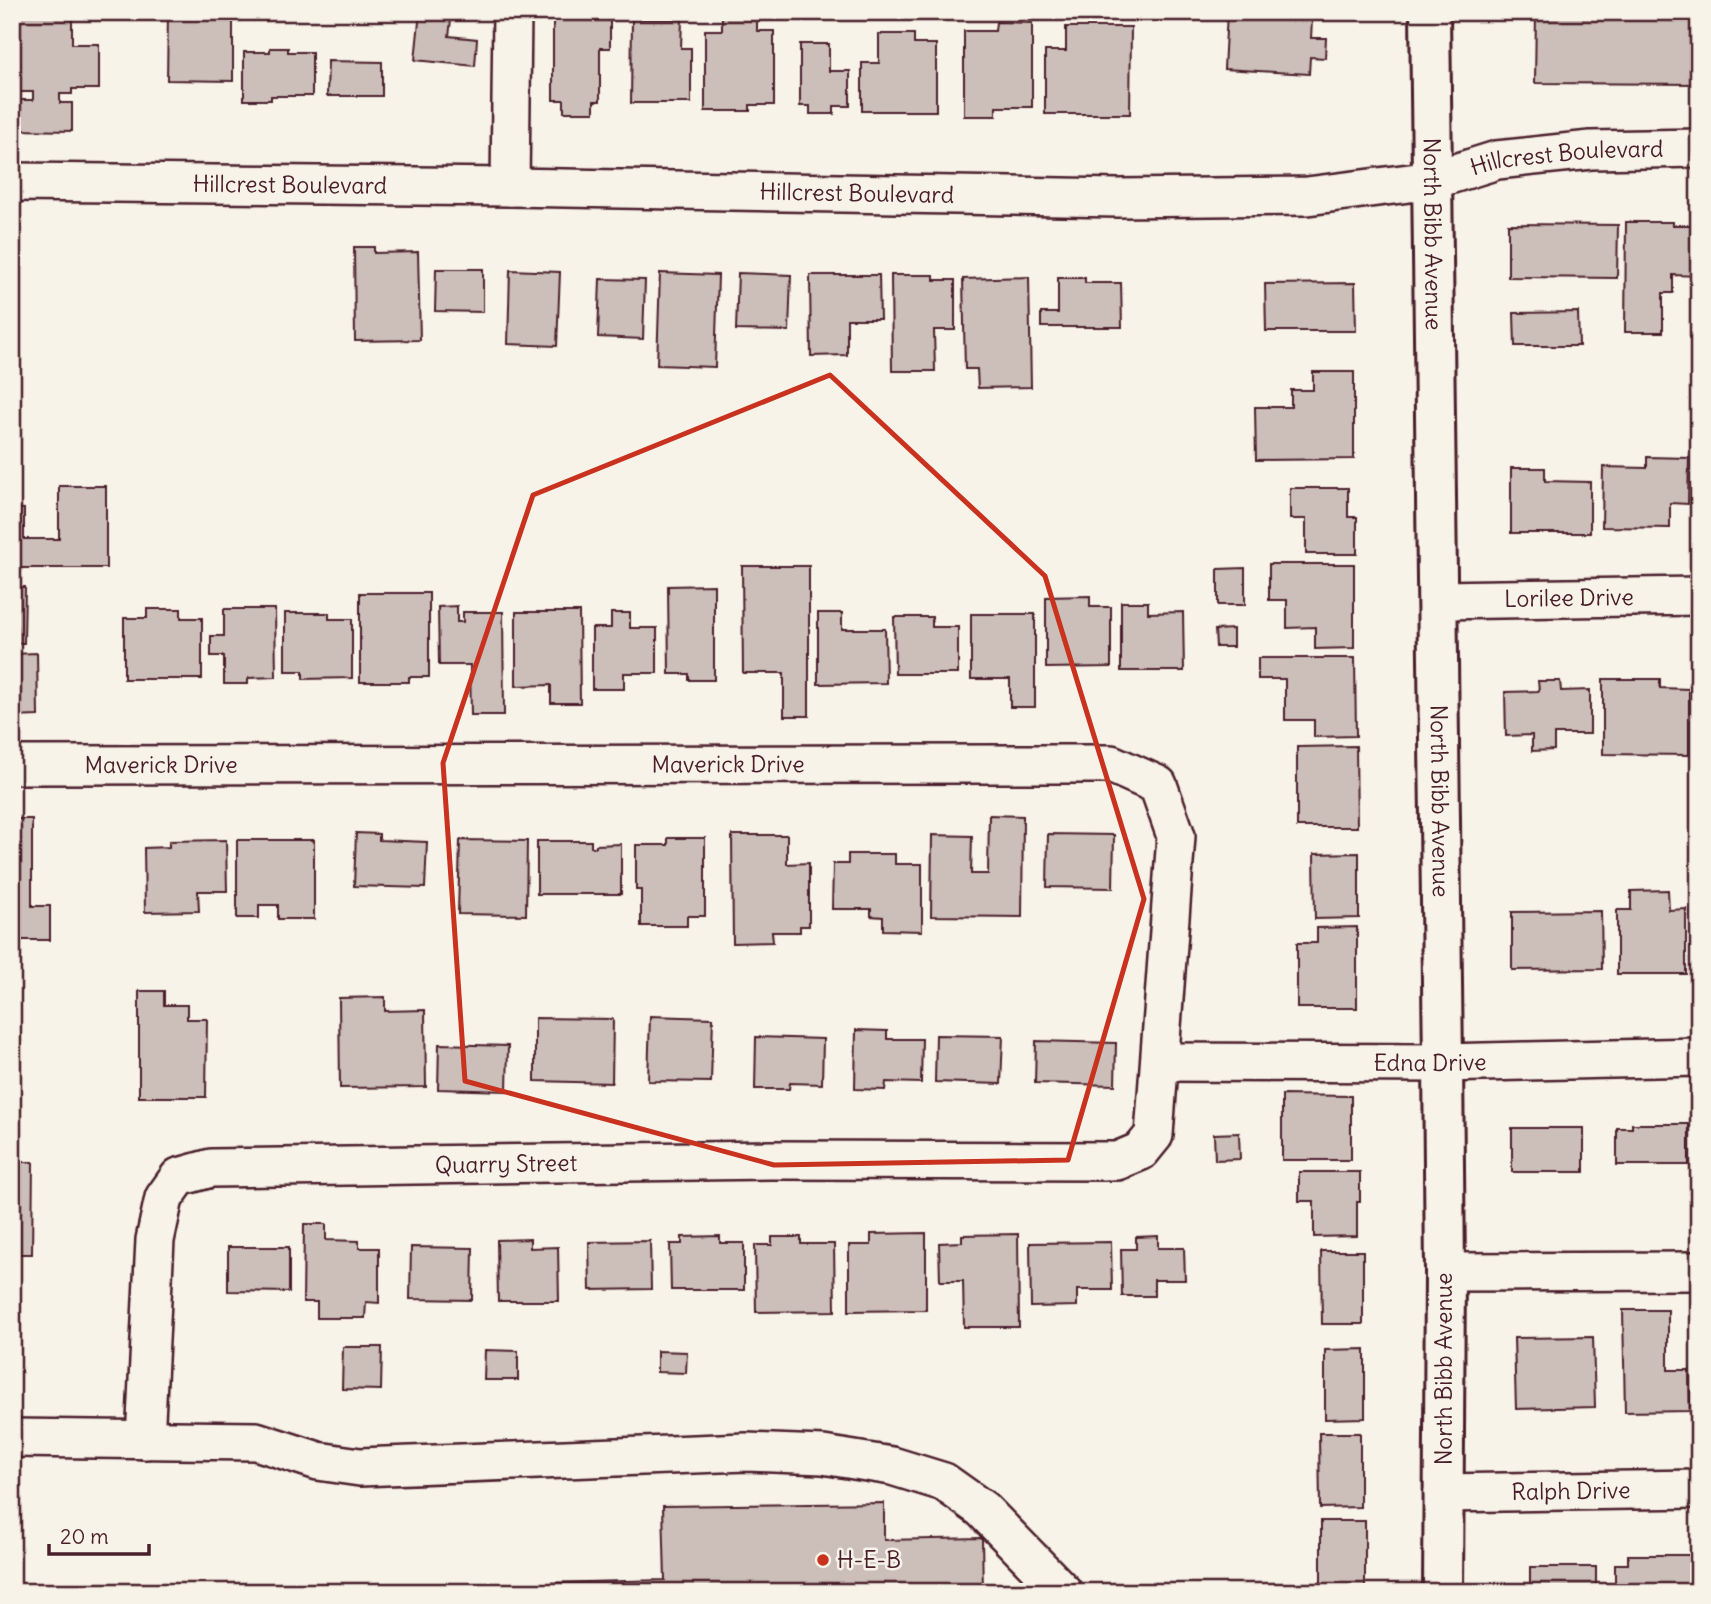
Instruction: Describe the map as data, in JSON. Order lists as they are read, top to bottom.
{
  "streets": {
    "main road": ["North Bibb Avenue"],
    "street": [
      "Hillcrest Boulevard",
      "Lorilee Drive",
      "Maverick Drive",
      "Edna Drive",
      "Quarry Street",
      "Ralph Drive"
    ]
  },
  "crossings": [
    ["Hillcrest Boulevard", "North Bibb Avenue"],
    ["North Bibb Avenue", "Lorilee Drive"],
    ["North Bibb Avenue", "Edna Drive"],
    ["North Bibb Avenue", "Ralph Drive"],
    ["Maverick Drive", "Edna Drive"],
    ["Maverick Drive", "Quarry Street"],
    ["Edna Drive", "Quarry Street"]
  ],
  "places": ["H-E-B"],
  "scale_bar": "20 m"
}
